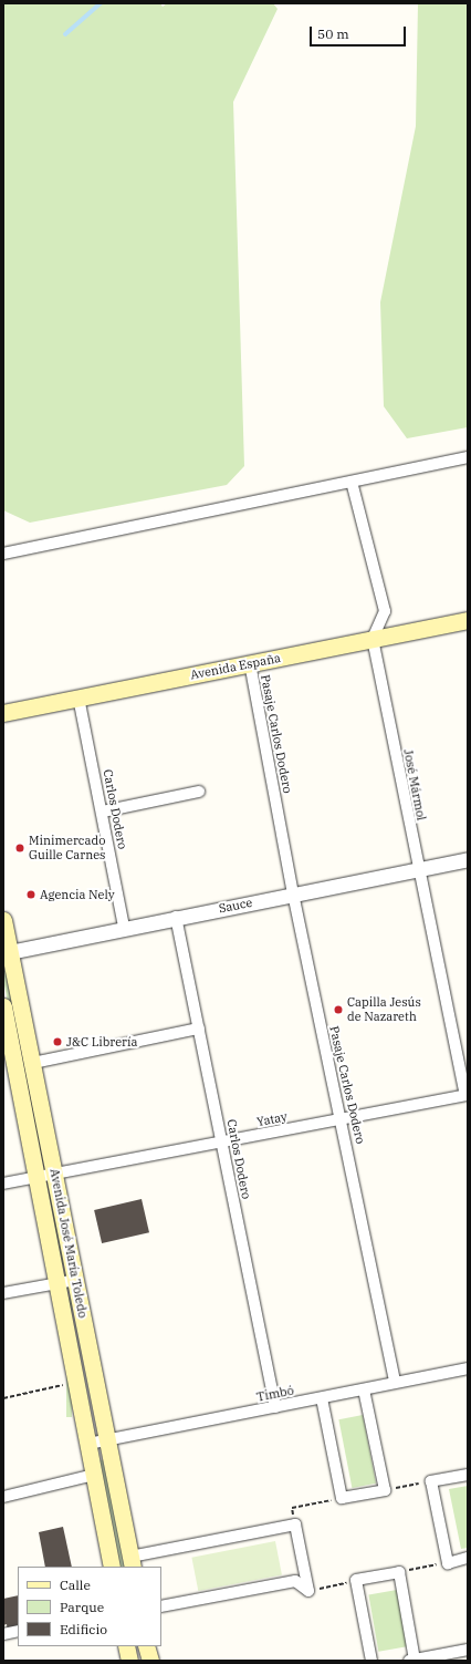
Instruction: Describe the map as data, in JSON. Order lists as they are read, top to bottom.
{
  "streets": {
    "main road": ["Avenida España", "Avenida José María Toledo"],
    "street": [
      "Pasaje Carlos Dodero",
      "José Mármol",
      "Carlos Dodero",
      "Sauce",
      "Yatay",
      "Timbó"
    ]
  },
  "crossings": [
    ["Avenida España", "Pasaje Carlos Dodero"],
    ["Avenida España", "José Mármol"],
    ["Avenida España", "Carlos Dodero"],
    ["Pasaje Carlos Dodero", "Sauce"],
    ["Pasaje Carlos Dodero", "Yatay"],
    ["Pasaje Carlos Dodero", "Timbó"],
    ["José Mármol", "Sauce"],
    ["José Mármol", "Yatay"],
    ["Carlos Dodero", "Sauce"],
    ["Carlos Dodero", "Yatay"],
    ["Carlos Dodero", "Timbó"],
    ["Sauce", "Avenida José María Toledo"],
    ["Yatay", "Avenida José María Toledo"],
    ["Avenida José María Toledo", "Timbó"]
  ],
  "places": [
    "Minimercado Guille Carnes",
    "Agencia Nely",
    "Capilla Jesús de Nazareth",
    "J&C Librería"
  ],
  "legend": ["Calle", "Parque", "Edificio"],
  "scale_bar": "50 m"
}
